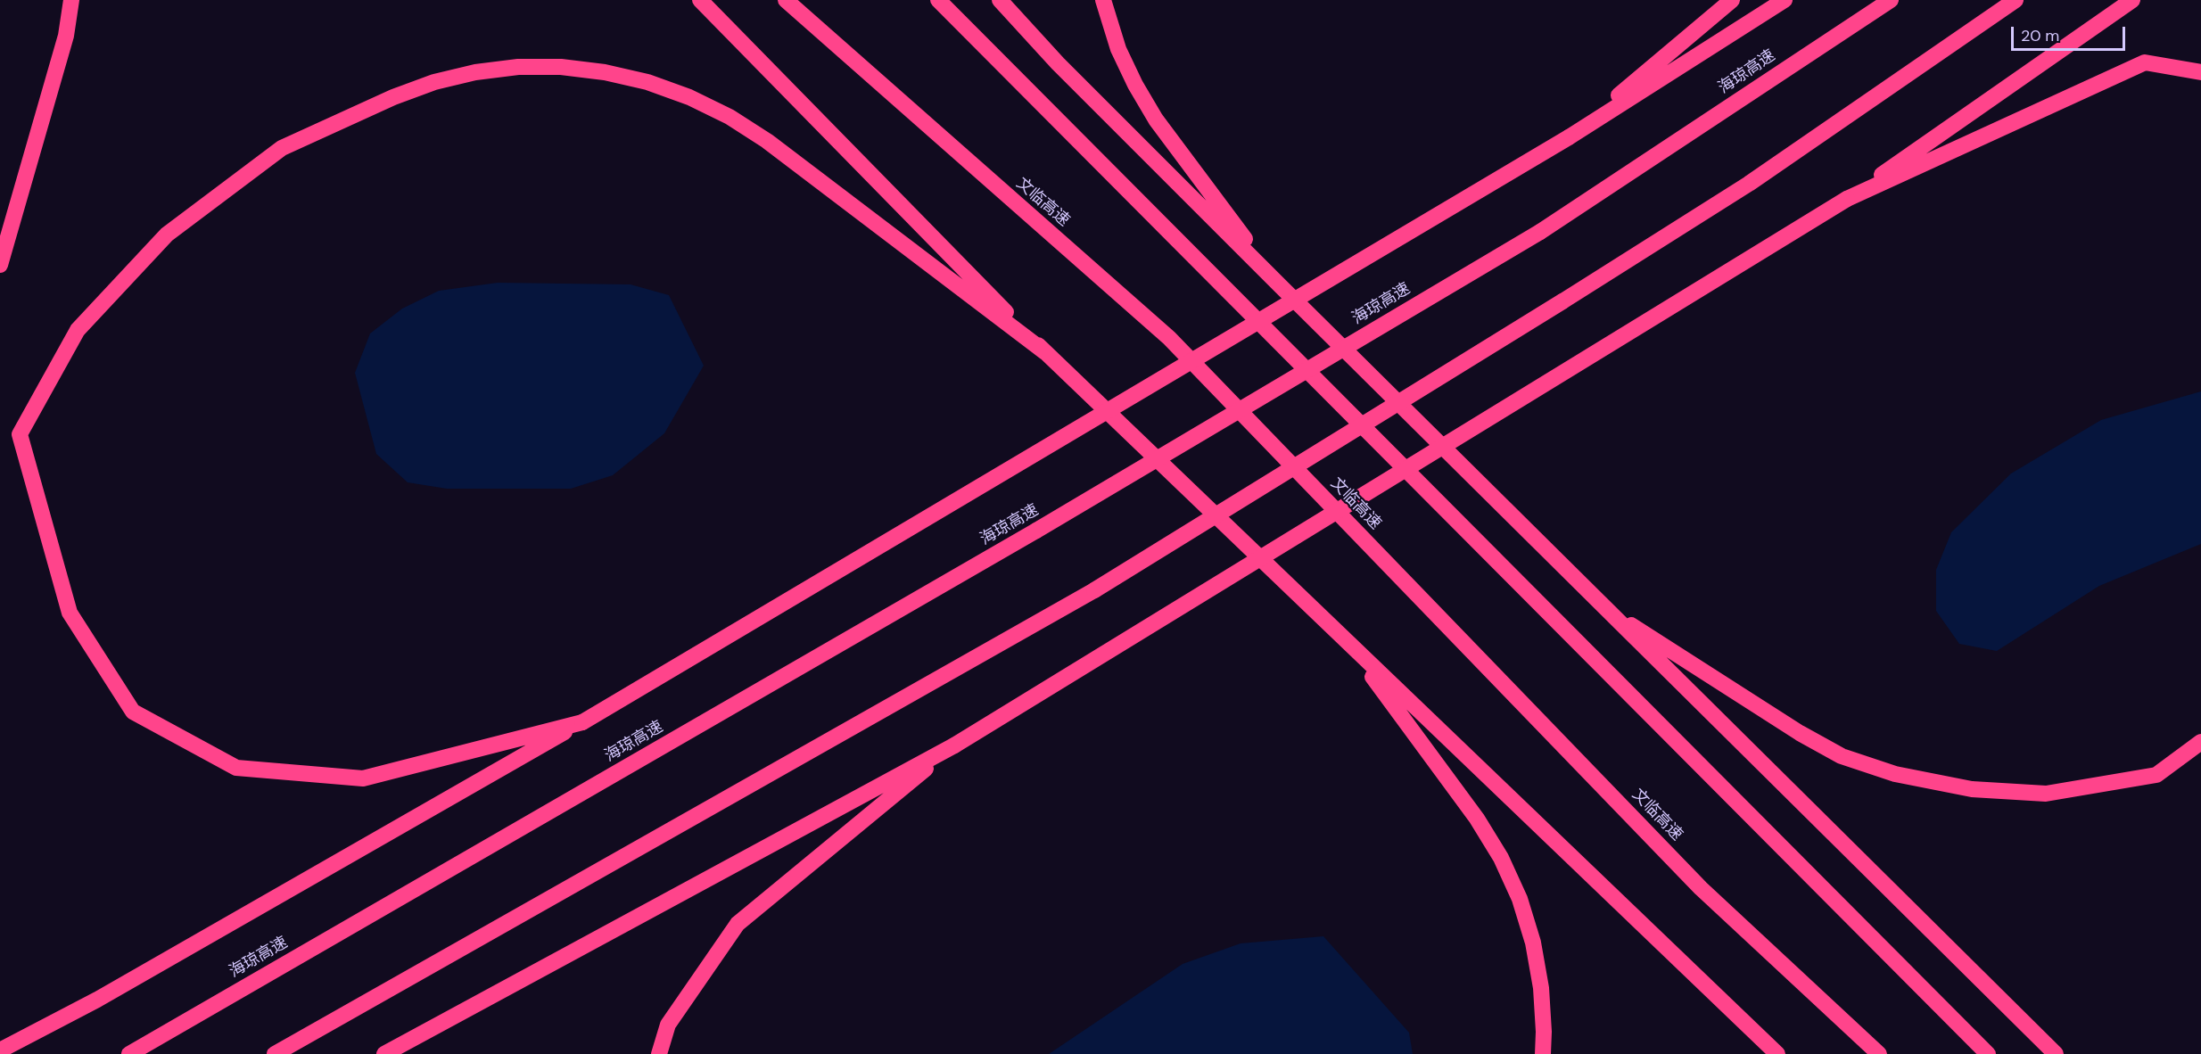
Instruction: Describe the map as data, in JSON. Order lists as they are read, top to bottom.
{
  "streets": {
    "highway": ["海琼高速", "文临高速"]
  },
  "scale_bar": "20 m"
}
